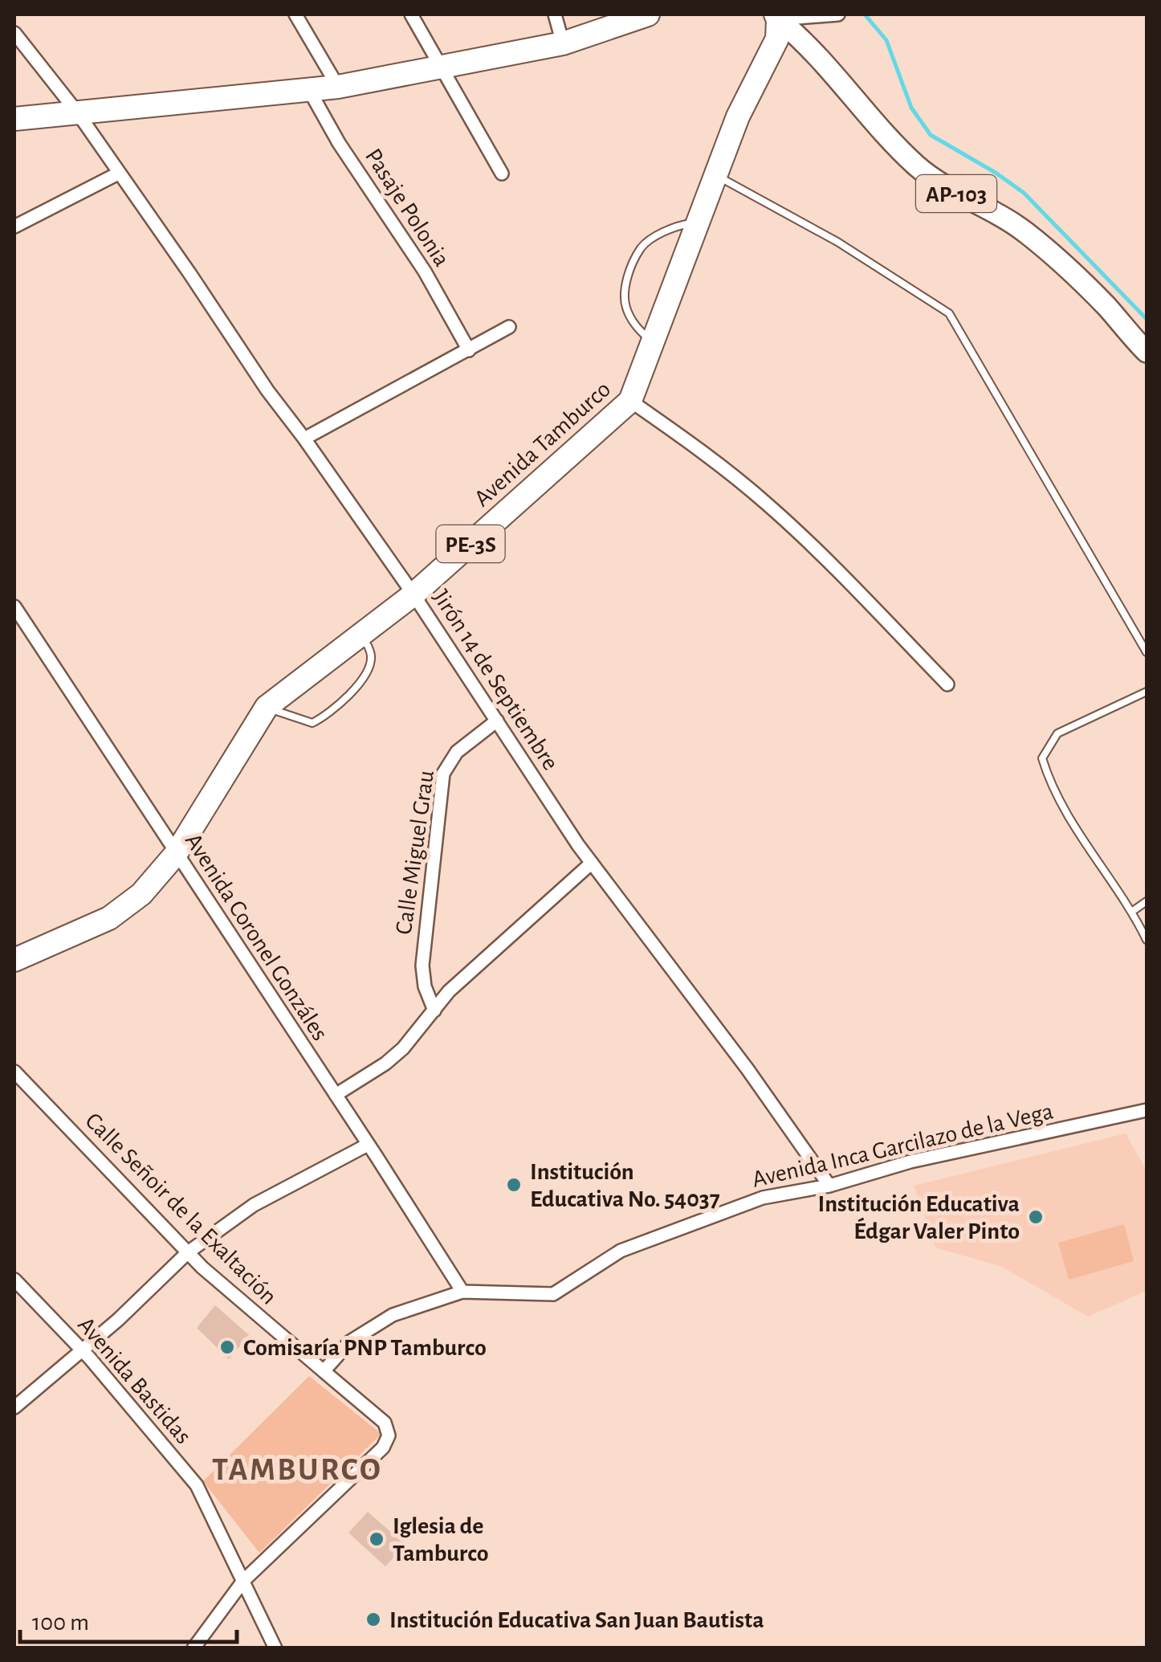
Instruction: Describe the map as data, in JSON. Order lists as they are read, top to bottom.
{
  "streets": {
    "highway": ["Avenida Tamburco", "PE-3S"],
    "main road": ["AP-103"],
    "street": [
      "Pasaje Polonia",
      "Jirón 14 de Septiembre",
      "Calle Miguel Grau",
      "Avenida Coronel Gonzáles",
      "Avenida Inca Garcilazo de la Vega",
      "Calle Señoir de la Exaltación",
      "Avenida Bastidas"
    ]
  },
  "crossings": [
    ["AP-103", "Avenida Tamburco"],
    ["Avenida Tamburco", "Jirón 14 de Septiembre"],
    ["Avenida Tamburco", "Avenida Coronel Gonzáles"],
    ["Jirón 14 de Septiembre", "Calle Miguel Grau"],
    ["Jirón 14 de Septiembre", "Avenida Inca Garcilazo de la Vega"],
    ["Avenida Coronel Gonzáles", "Avenida Inca Garcilazo de la Vega"],
    ["Avenida Inca Garcilazo de la Vega", "Calle Señoir de la Exaltación"]
  ],
  "districts": ["TAMBURCO"],
  "places": [
    "Institución Educativa No. 54037",
    "Institución Educativa Édgar Valer Pinto",
    "Comisaría PNP Tamburco",
    "Iglesia de Tamburco",
    "Institución Educativa San Juan Bautista"
  ],
  "scale_bar": "100 m"
}
